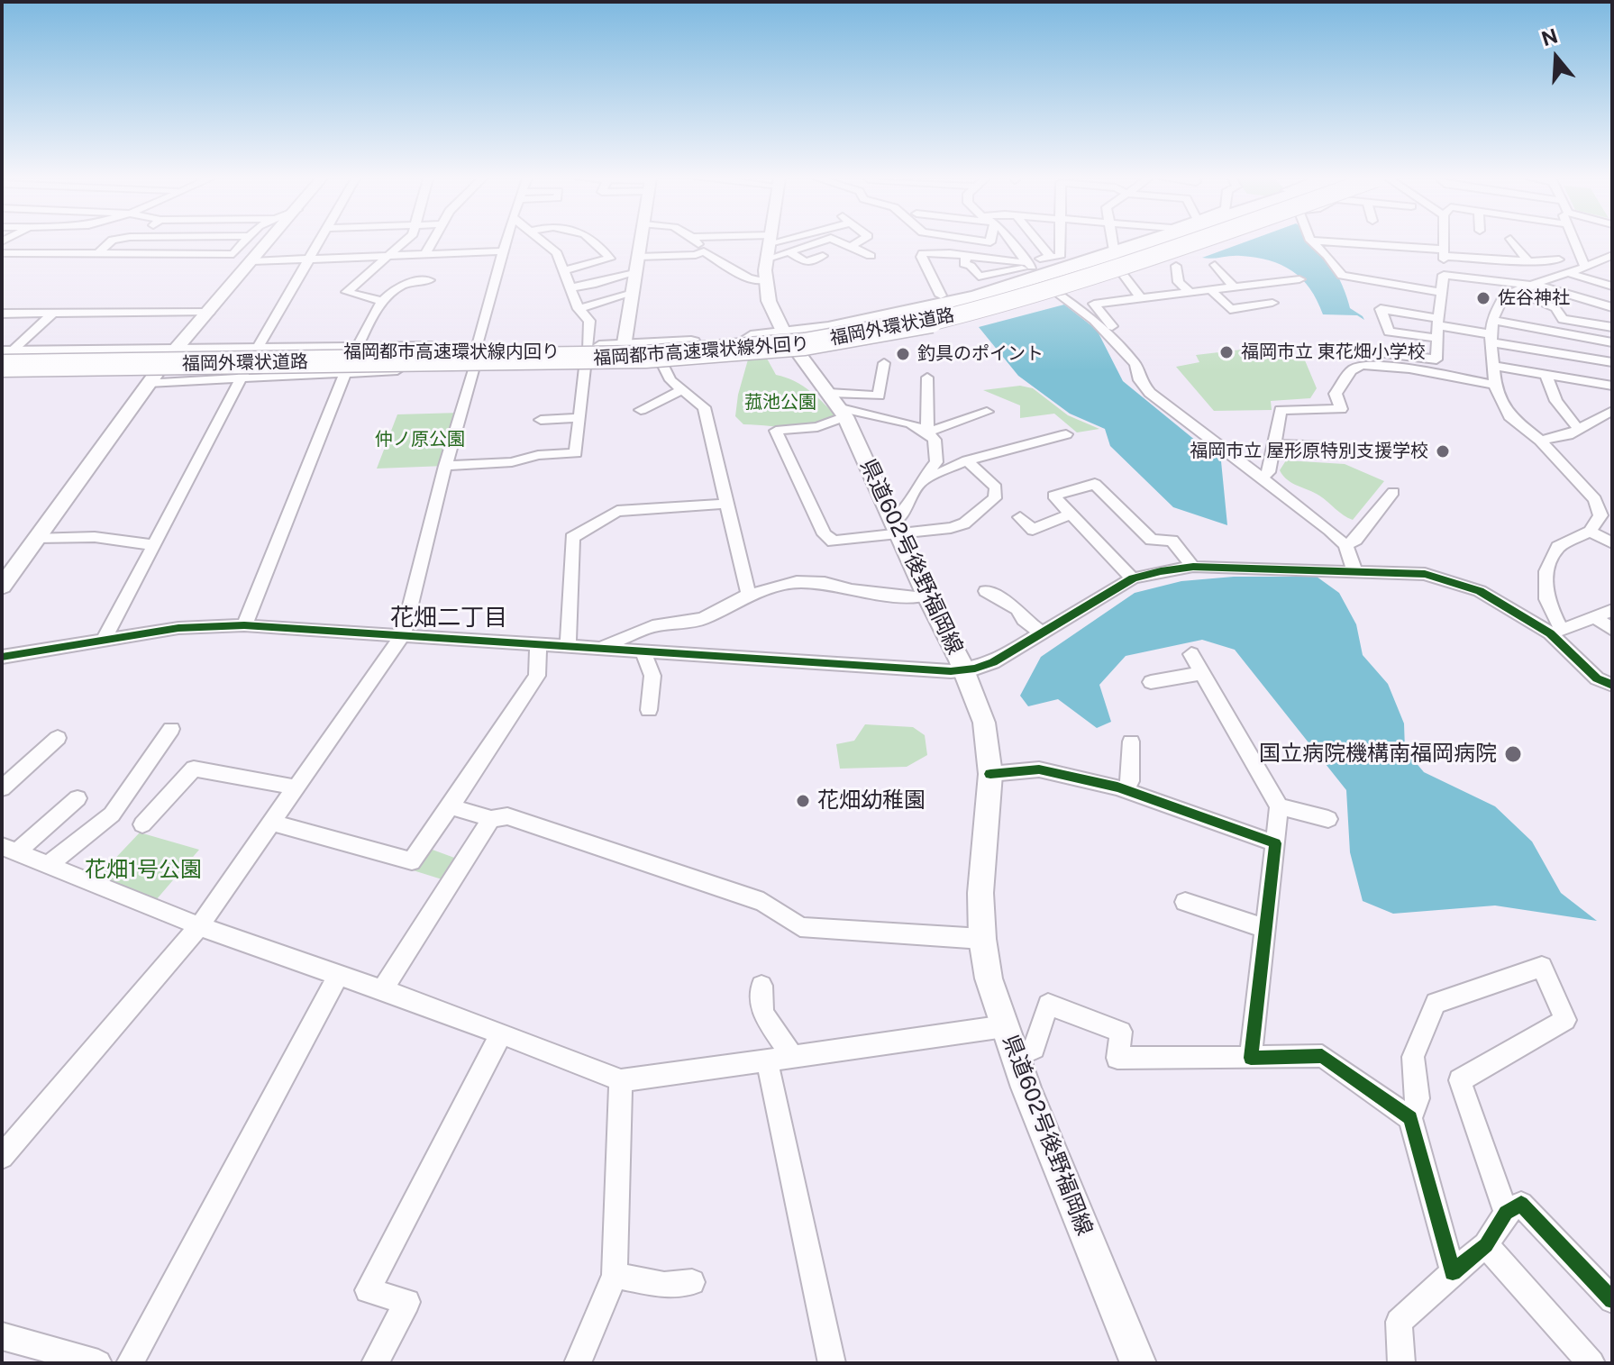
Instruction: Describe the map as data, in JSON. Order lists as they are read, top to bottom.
{
  "streets": {
    "highway": ["福岡外環状道路", "福岡都市高速環状線外回り"],
    "street": ["県道602号後野福岡線"]
  },
  "crossings": [
    ["福岡外環状道路", "福岡都市高速環状線外回り"],
    ["福岡外環状道路", "県道602号後野福岡線"]
  ],
  "districts": ["花畑二丁目"],
  "parks": ["菰池公園", "仲ノ原公園", "花畑1号公園"],
  "places": [
    "佐谷神社",
    "福岡市立 東花畑小学校",
    "釣具のポイント",
    "福岡市立 屋形原特別支援学校",
    "国立病院機構南福岡病院",
    "花畑幼稚園"
  ],
  "north": "top"
}
